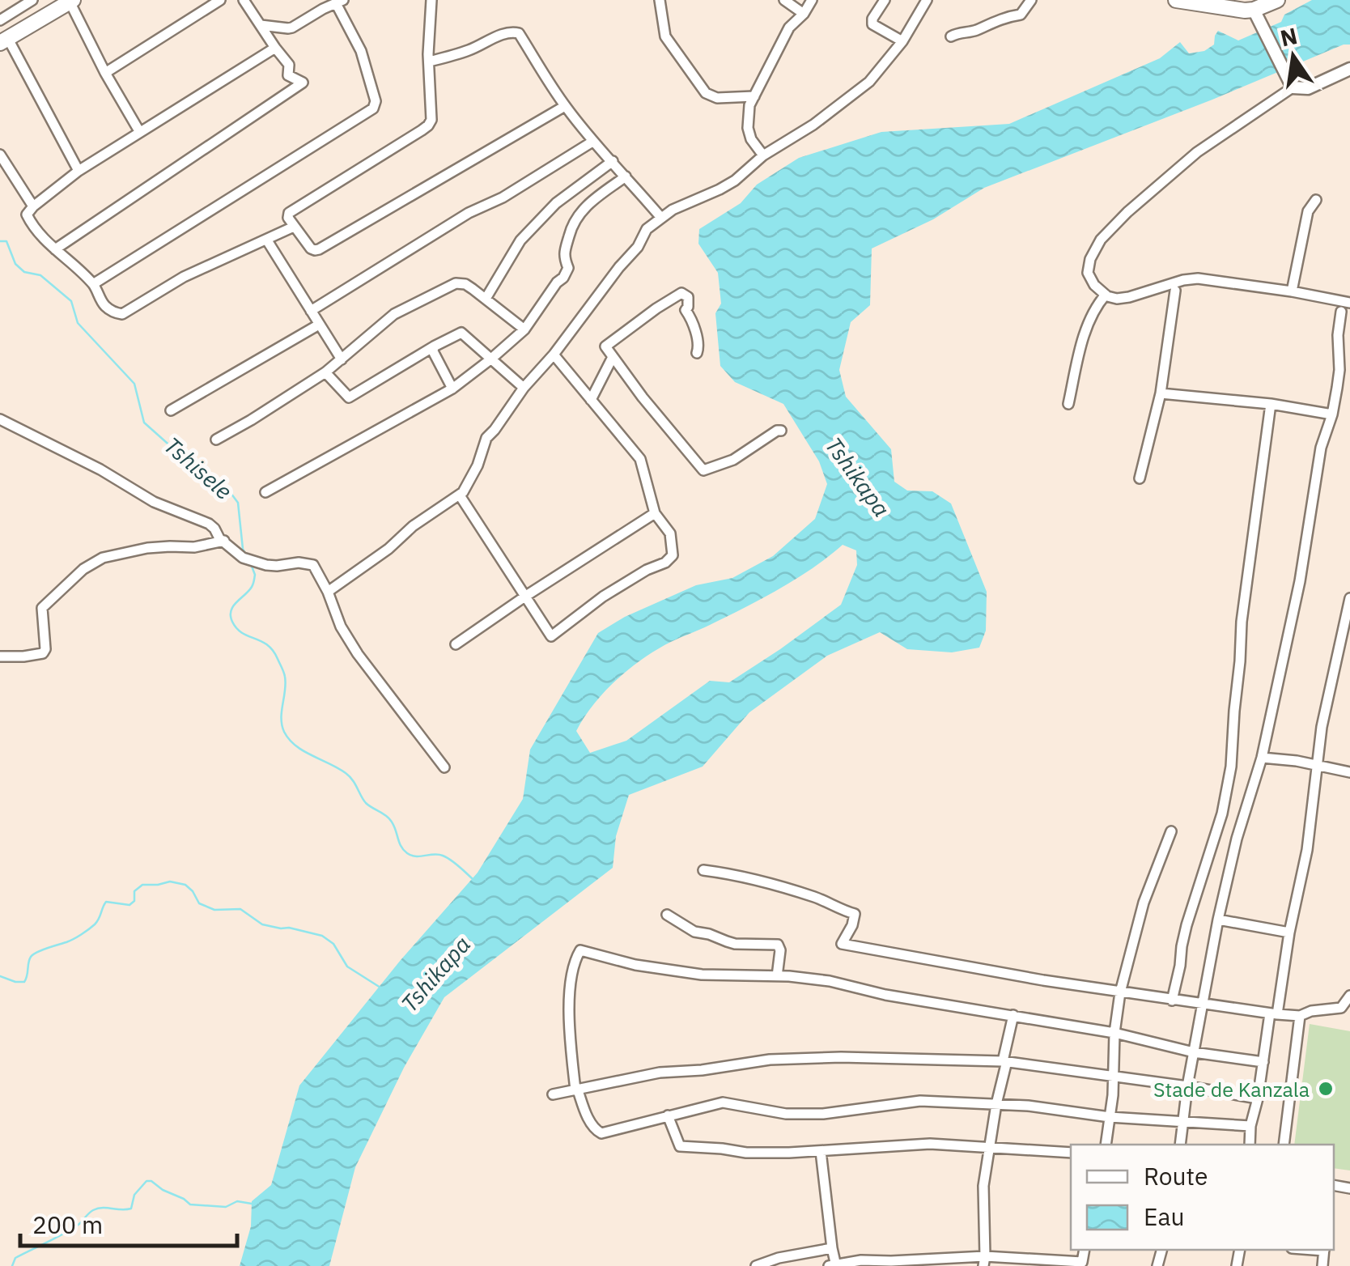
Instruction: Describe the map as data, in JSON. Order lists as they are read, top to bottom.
{
  "water": ["Tshisele", "Tshikapa"],
  "places": ["Stade de Kanzala"],
  "legend": ["Route", "Eau"],
  "scale_bar": "200 m",
  "north": "top"
}
